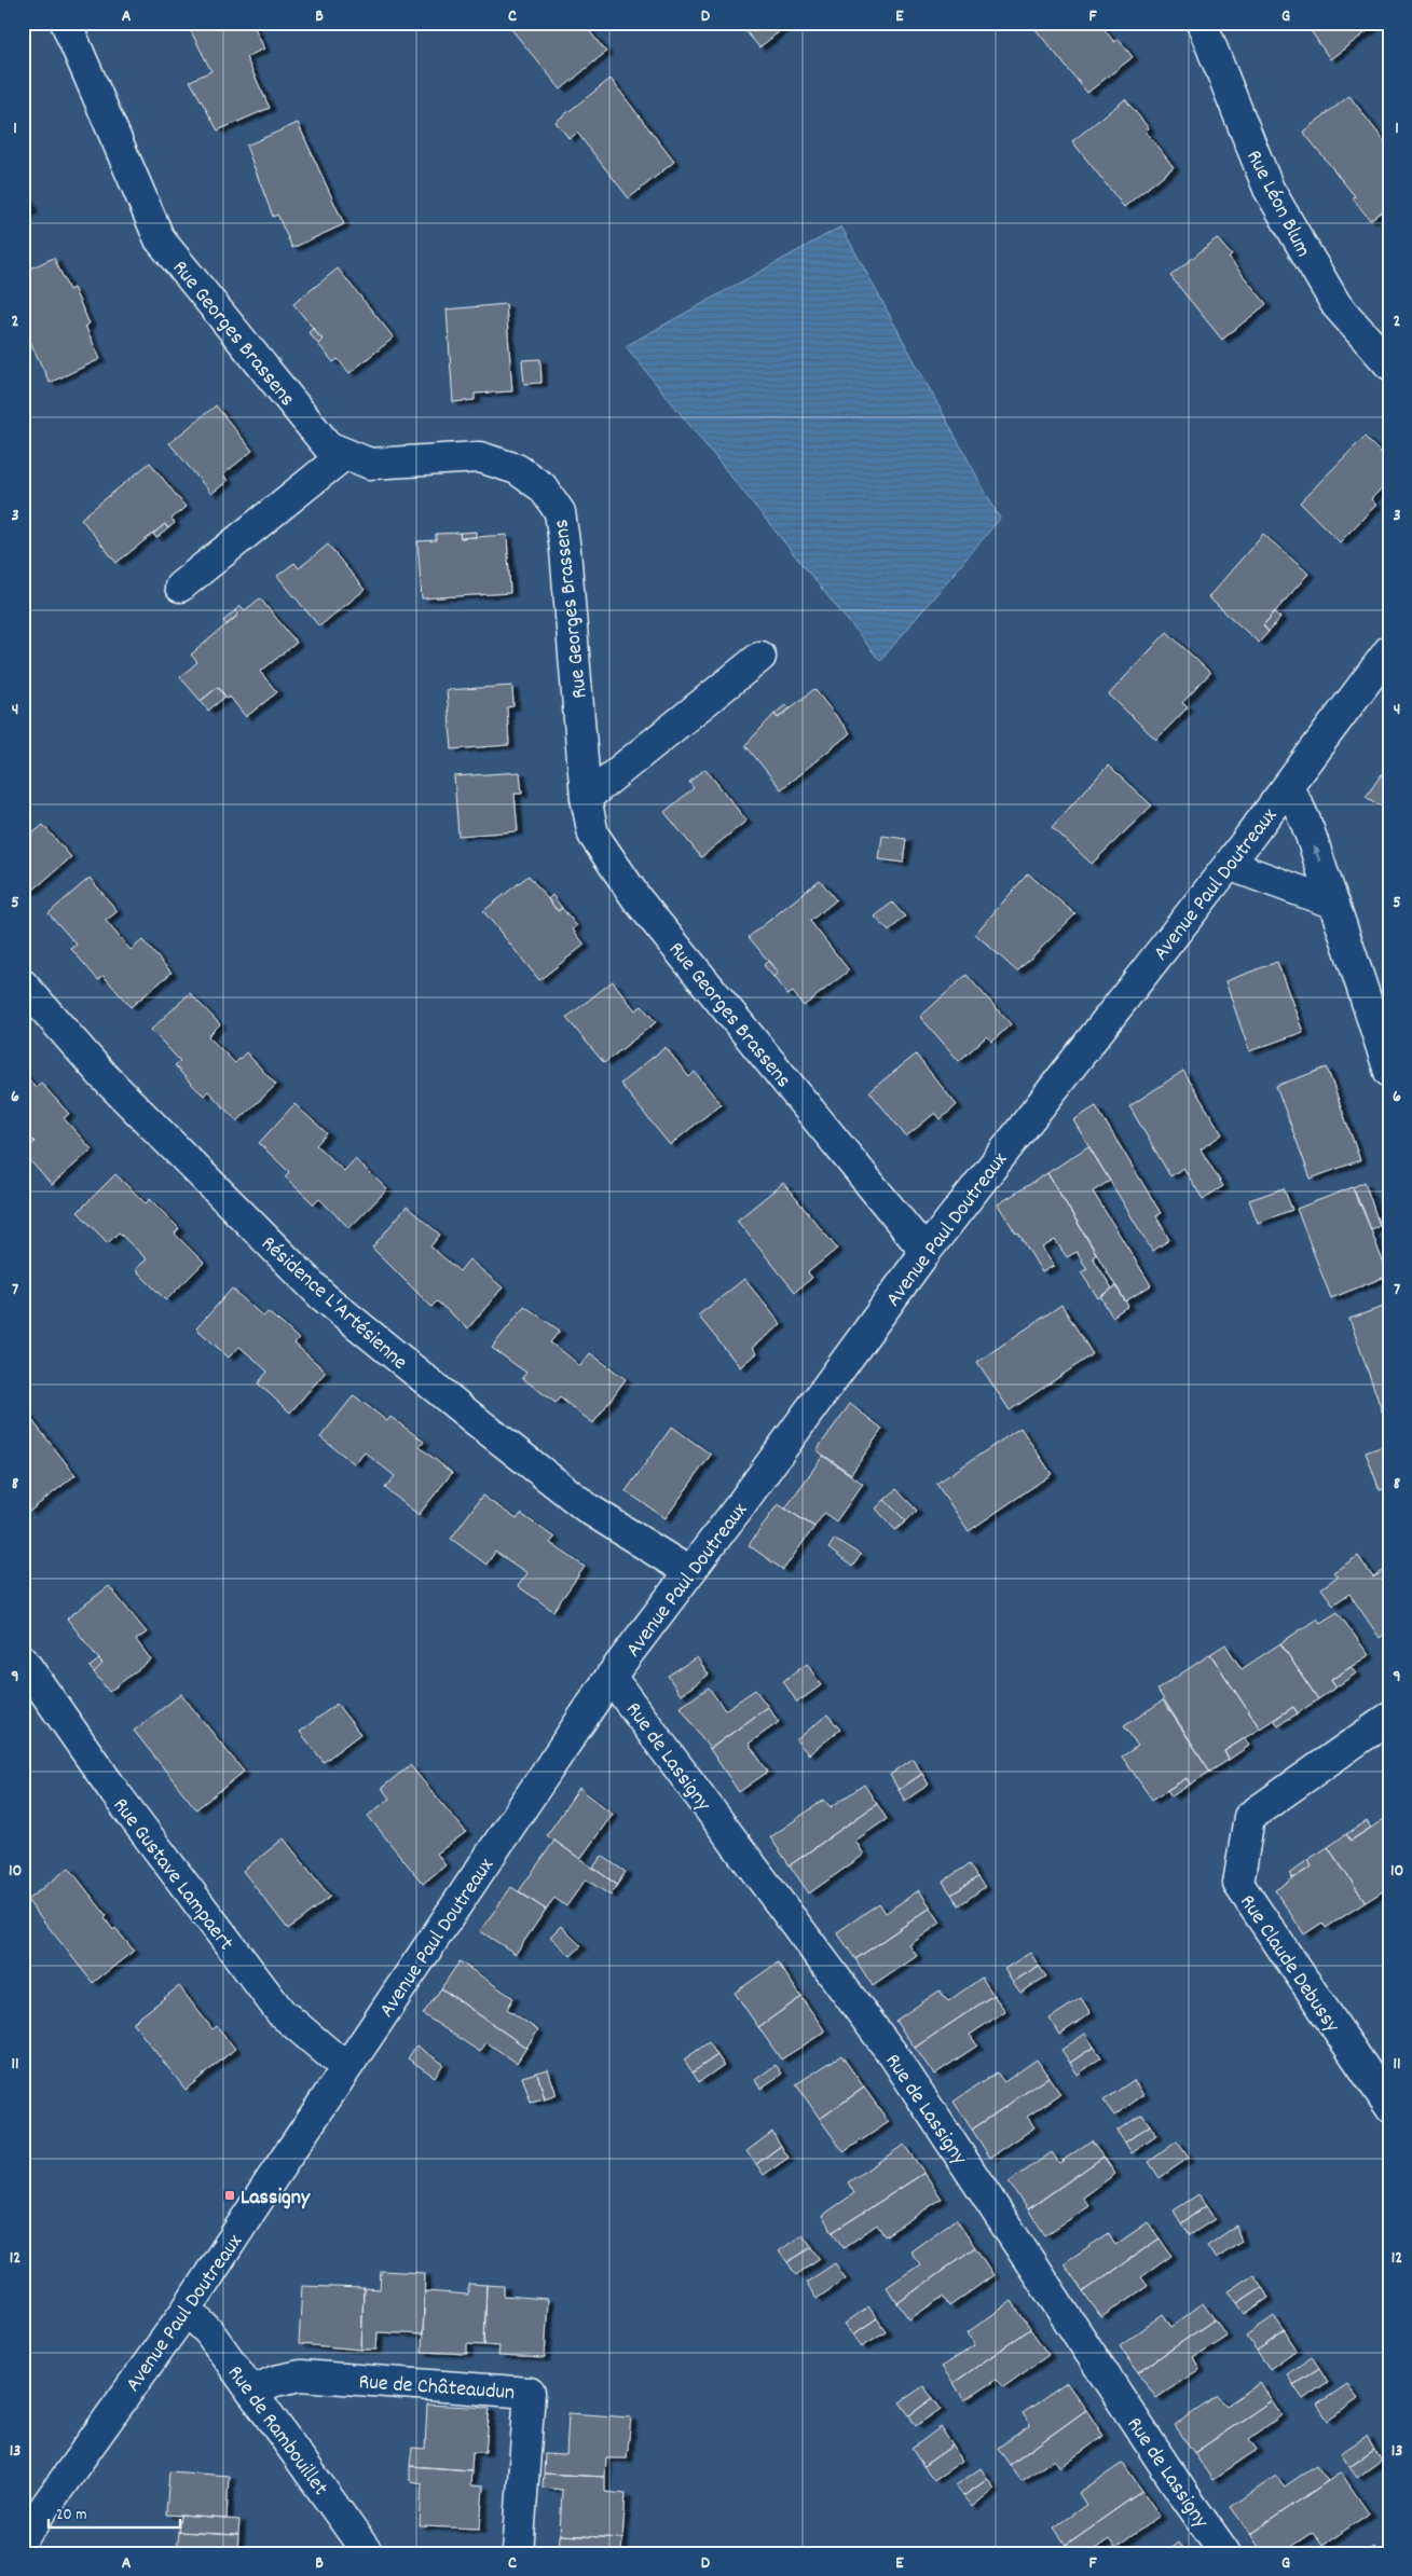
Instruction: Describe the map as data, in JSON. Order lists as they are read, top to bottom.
{
  "streets": {
    "street": [
      "Rue Léon Blum",
      "Rue Georges Brassens",
      "Avenue Paul Doutreaux",
      "Résidence L'Artésienne",
      "Rue de Lassigny",
      "Rue Gustave Lampaert",
      "Rue Claude Debussy",
      "Rue de Châteaudun",
      "Rue de Rambouillet"
    ]
  },
  "crossings": [
    ["Rue Georges Brassens", "Avenue Paul Doutreaux"],
    ["Avenue Paul Doutreaux", "Résidence L'Artésienne"],
    ["Avenue Paul Doutreaux", "Rue de Lassigny"],
    ["Avenue Paul Doutreaux", "Rue Gustave Lampaert"],
    ["Avenue Paul Doutreaux", "Rue de Rambouillet"],
    ["Rue de Châteaudun", "Rue de Rambouillet"]
  ],
  "places": {
    "transit": ["Lassigny"]
  },
  "scale_bar": "20 m",
  "grid": {
    "columns": [
      "A",
      "B",
      "C",
      "D",
      "E",
      "F",
      "G"
    ],
    "rows": [
      "1",
      "2",
      "3",
      "4",
      "5",
      "6",
      "7",
      "8",
      "9",
      "10",
      "11",
      "12",
      "13"
    ]
  }
}
